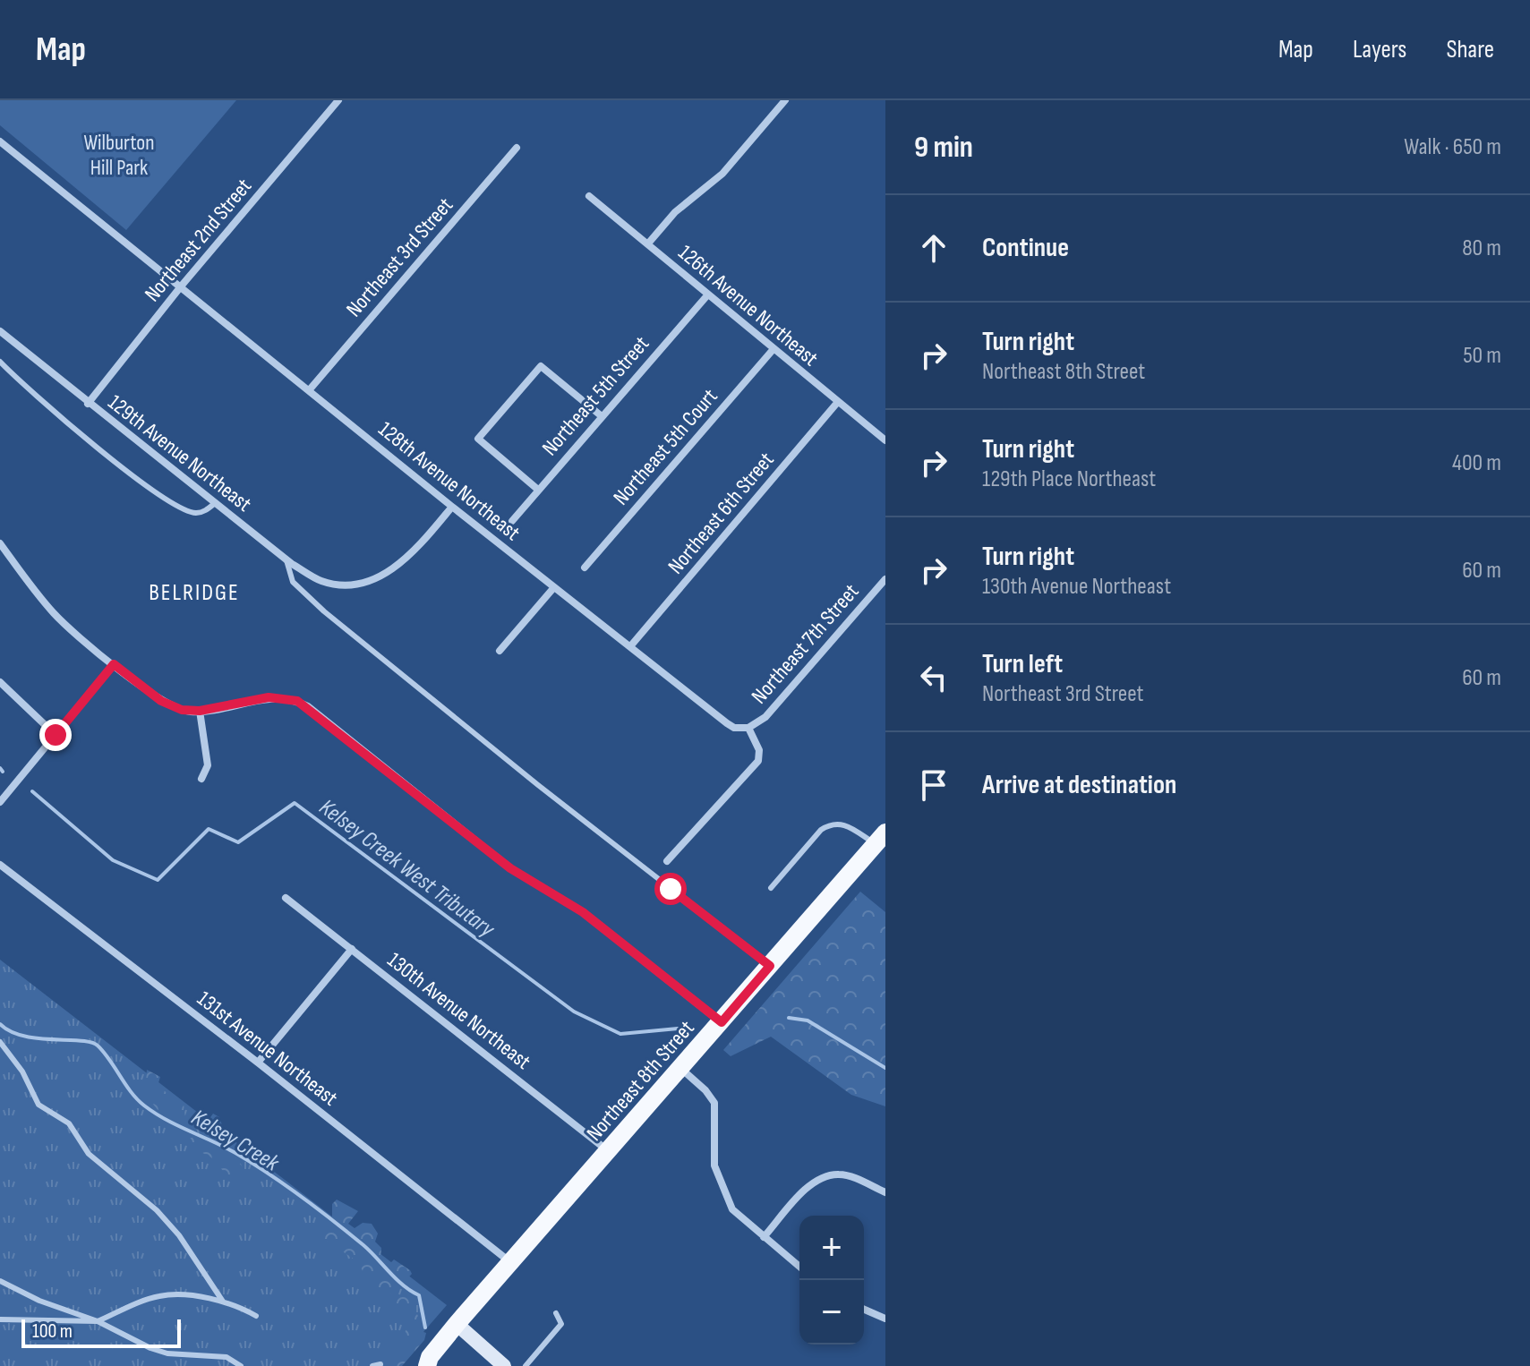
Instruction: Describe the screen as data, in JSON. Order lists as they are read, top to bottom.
{
  "streets": {
    "main road": ["Northeast 8th Street"],
    "street": [
      "Northeast 2nd Street",
      "Northeast 3rd Street",
      "126th Avenue Northeast",
      "Northeast 5th Street",
      "Northeast 5th Court",
      "129th Avenue Northeast",
      "128th Avenue Northeast",
      "Northeast 6th Street",
      "Northeast 7th Street",
      "130th Avenue Northeast",
      "131st Avenue Northeast"
    ]
  },
  "crossings": [
    ["Northeast 2nd Street", "129th Avenue Northeast"],
    ["Northeast 2nd Street", "128th Avenue Northeast"],
    ["Northeast 3rd Street", "128th Avenue Northeast"],
    ["126th Avenue Northeast", "Northeast 5th Street"],
    ["126th Avenue Northeast", "Northeast 5th Court"],
    ["126th Avenue Northeast", "Northeast 6th Street"],
    ["129th Avenue Northeast", "128th Avenue Northeast"],
    ["128th Avenue Northeast", "Northeast 6th Street"],
    ["128th Avenue Northeast", "Northeast 7th Street"],
    ["130th Avenue Northeast", "Northeast 8th Street"],
    ["131st Avenue Northeast", "Northeast 8th Street"]
  ],
  "districts": ["BELRIDGE"],
  "water": ["Kelsey Creek West Tributary", "Kelsey Creek"],
  "parks": ["Wilburton Hill Park"],
  "scale_bar": "100 m",
  "page": {
    "header": "Map",
    "nav": ["Map", "Layers", "Share"],
    "heading": ["9 min", "Walk · 650 m"],
    "list": [
      ["Continue", "80 m"],
      ["Turn right", "Northeast 8th Street", "50 m"],
      ["Turn right", "129th Place Northeast", "400 m"],
      ["Turn right", "130th Avenue Northeast", "60 m"],
      ["Turn left", "Northeast 3rd Street", "60 m"],
      "Arrive at destination"
    ],
    "map_buttons": ["+", "−"],
    "scale": "100 m"
  }
}
